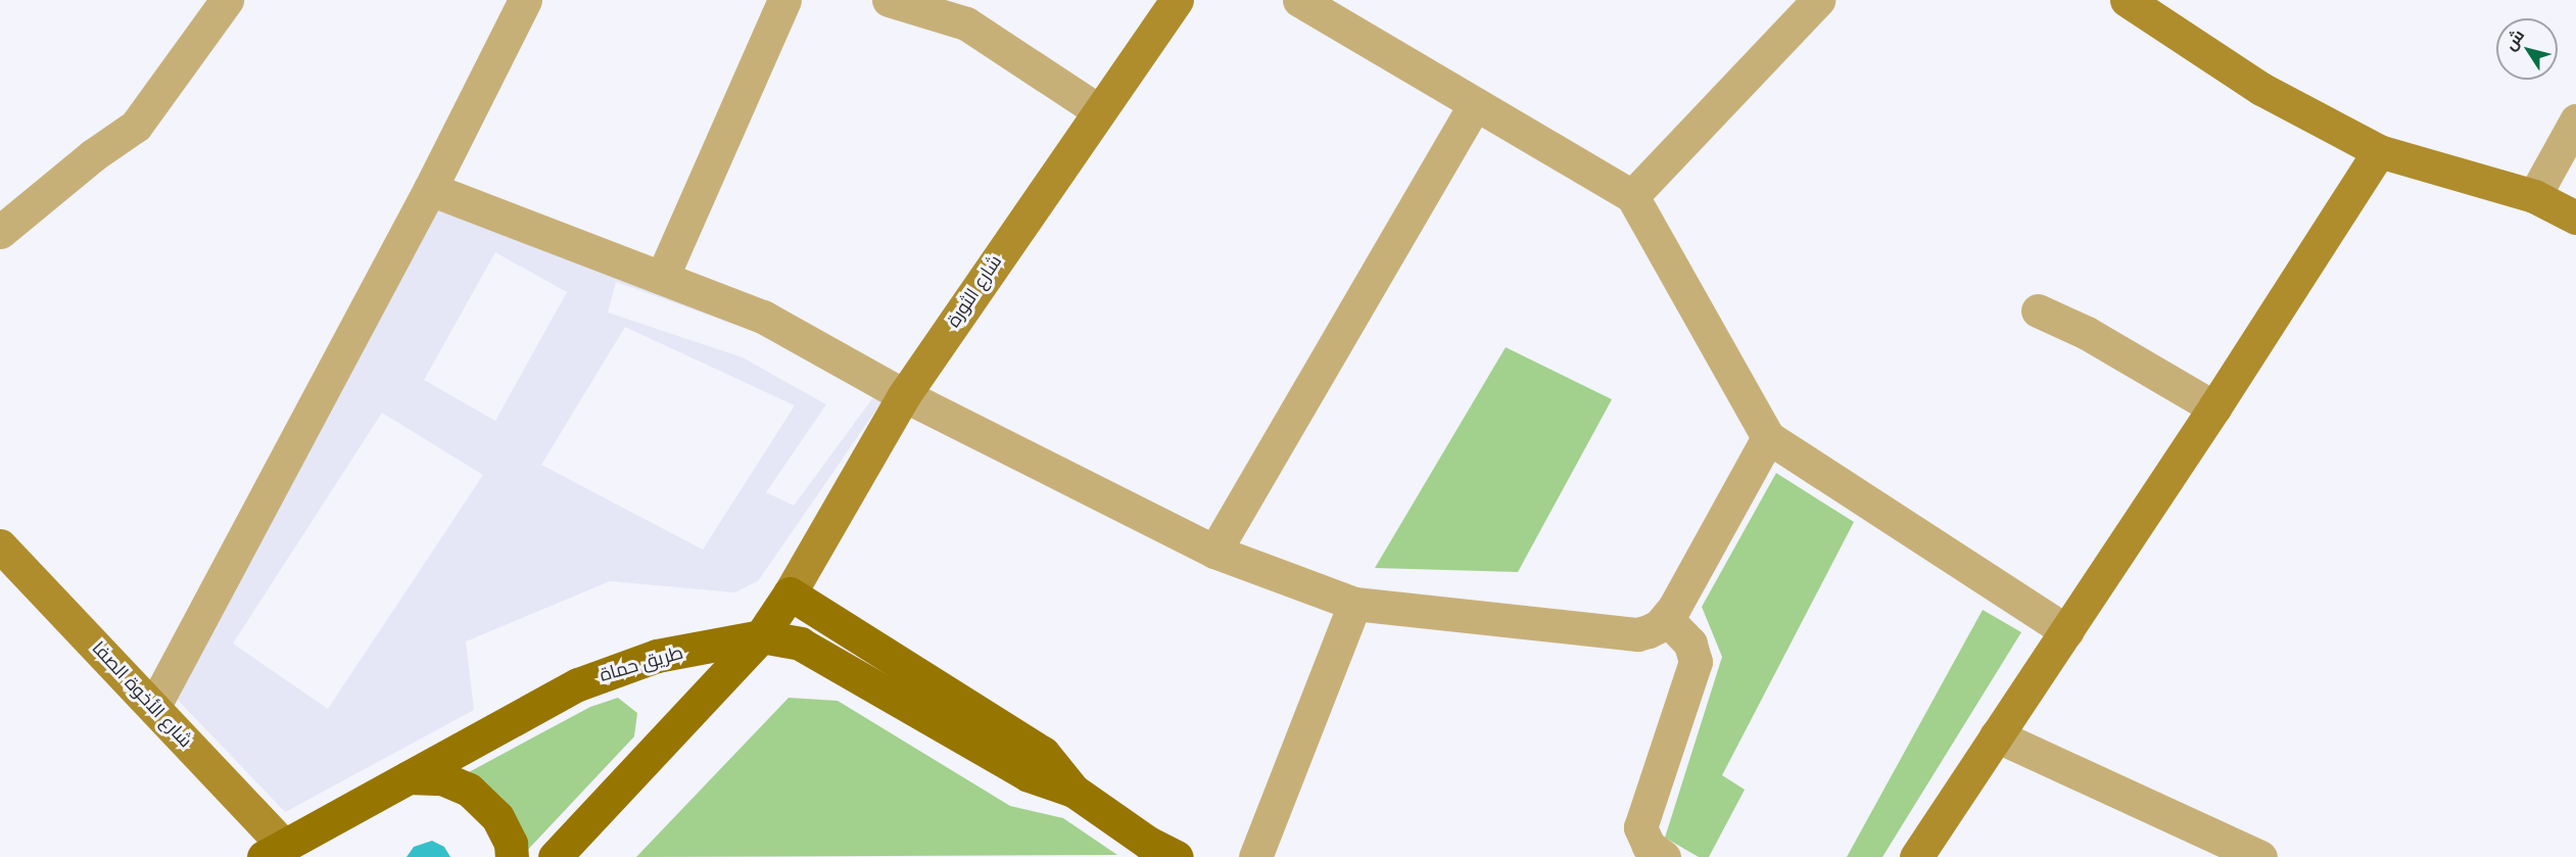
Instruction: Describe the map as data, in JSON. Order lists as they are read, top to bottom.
{
  "streets": {
    "main road": ["طريق حماة"],
    "street": ["شارع الثورة", "شارع الأخوة الصفا"]
  },
  "crossings": [
    ["طريق حماة", "شارع الأخوة الصفا"]
  ],
  "north": "top left"
}
